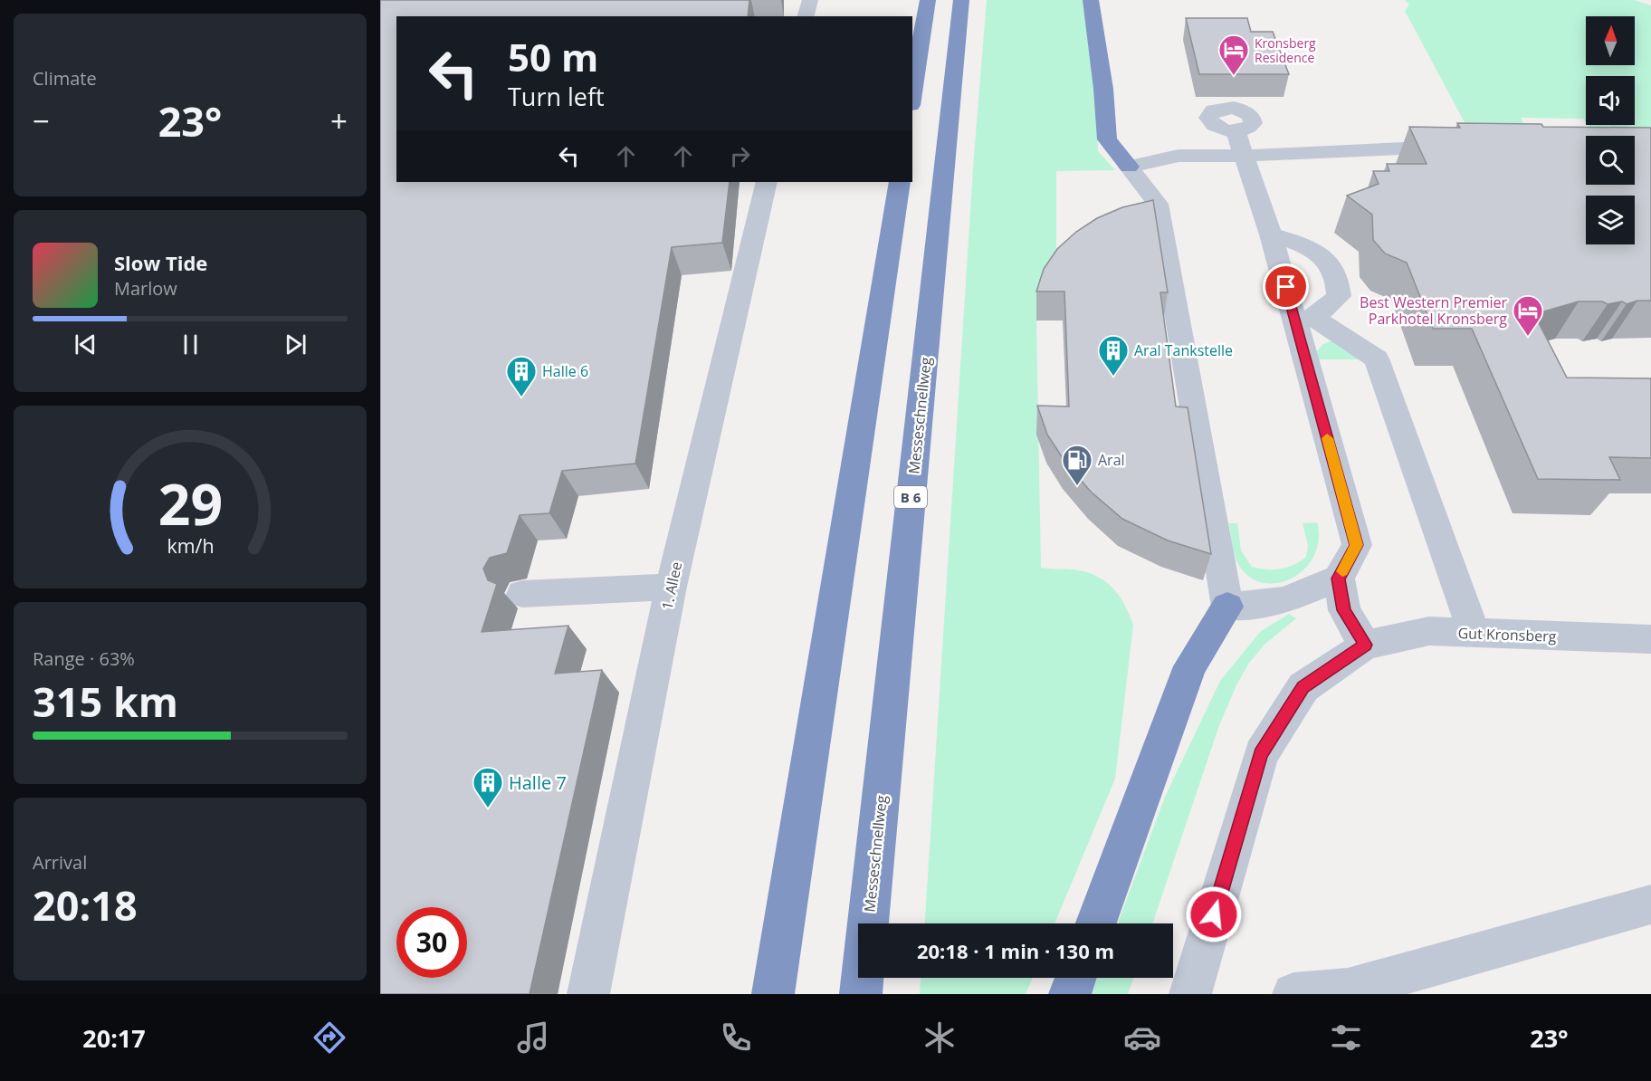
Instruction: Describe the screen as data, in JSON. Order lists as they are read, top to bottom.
{
  "streets": {
    "highway": ["Messeschnellweg", "B 6"],
    "street": ["1. Allee", "Gut Kronsberg"]
  },
  "places": {
    "hotel": ["Kronsberg Residence", "Best Western Premier Parkhotel Kronsberg"],
    "building": ["Aral Tankstelle", "Halle 6", "Halle 7"],
    "fuel station": ["Aral"]
  },
  "north": "top",
  "page": {
    "tile": [
      "Climate",
      ["Range · 63%", "315 km"],
      ["Arrival", "20:18"]
    ],
    "turn": ["50 m", "Turn left"],
    "heat": ["−", "23°", "+"],
    "song": ["Slow Tide", "Marlow"],
    "limit": "30",
    "trip": "20:18 · 1 min · 130 m",
    "tabs": ["20:17", "23°"],
    "gauge": ["29", "km/h"]
  }
}
